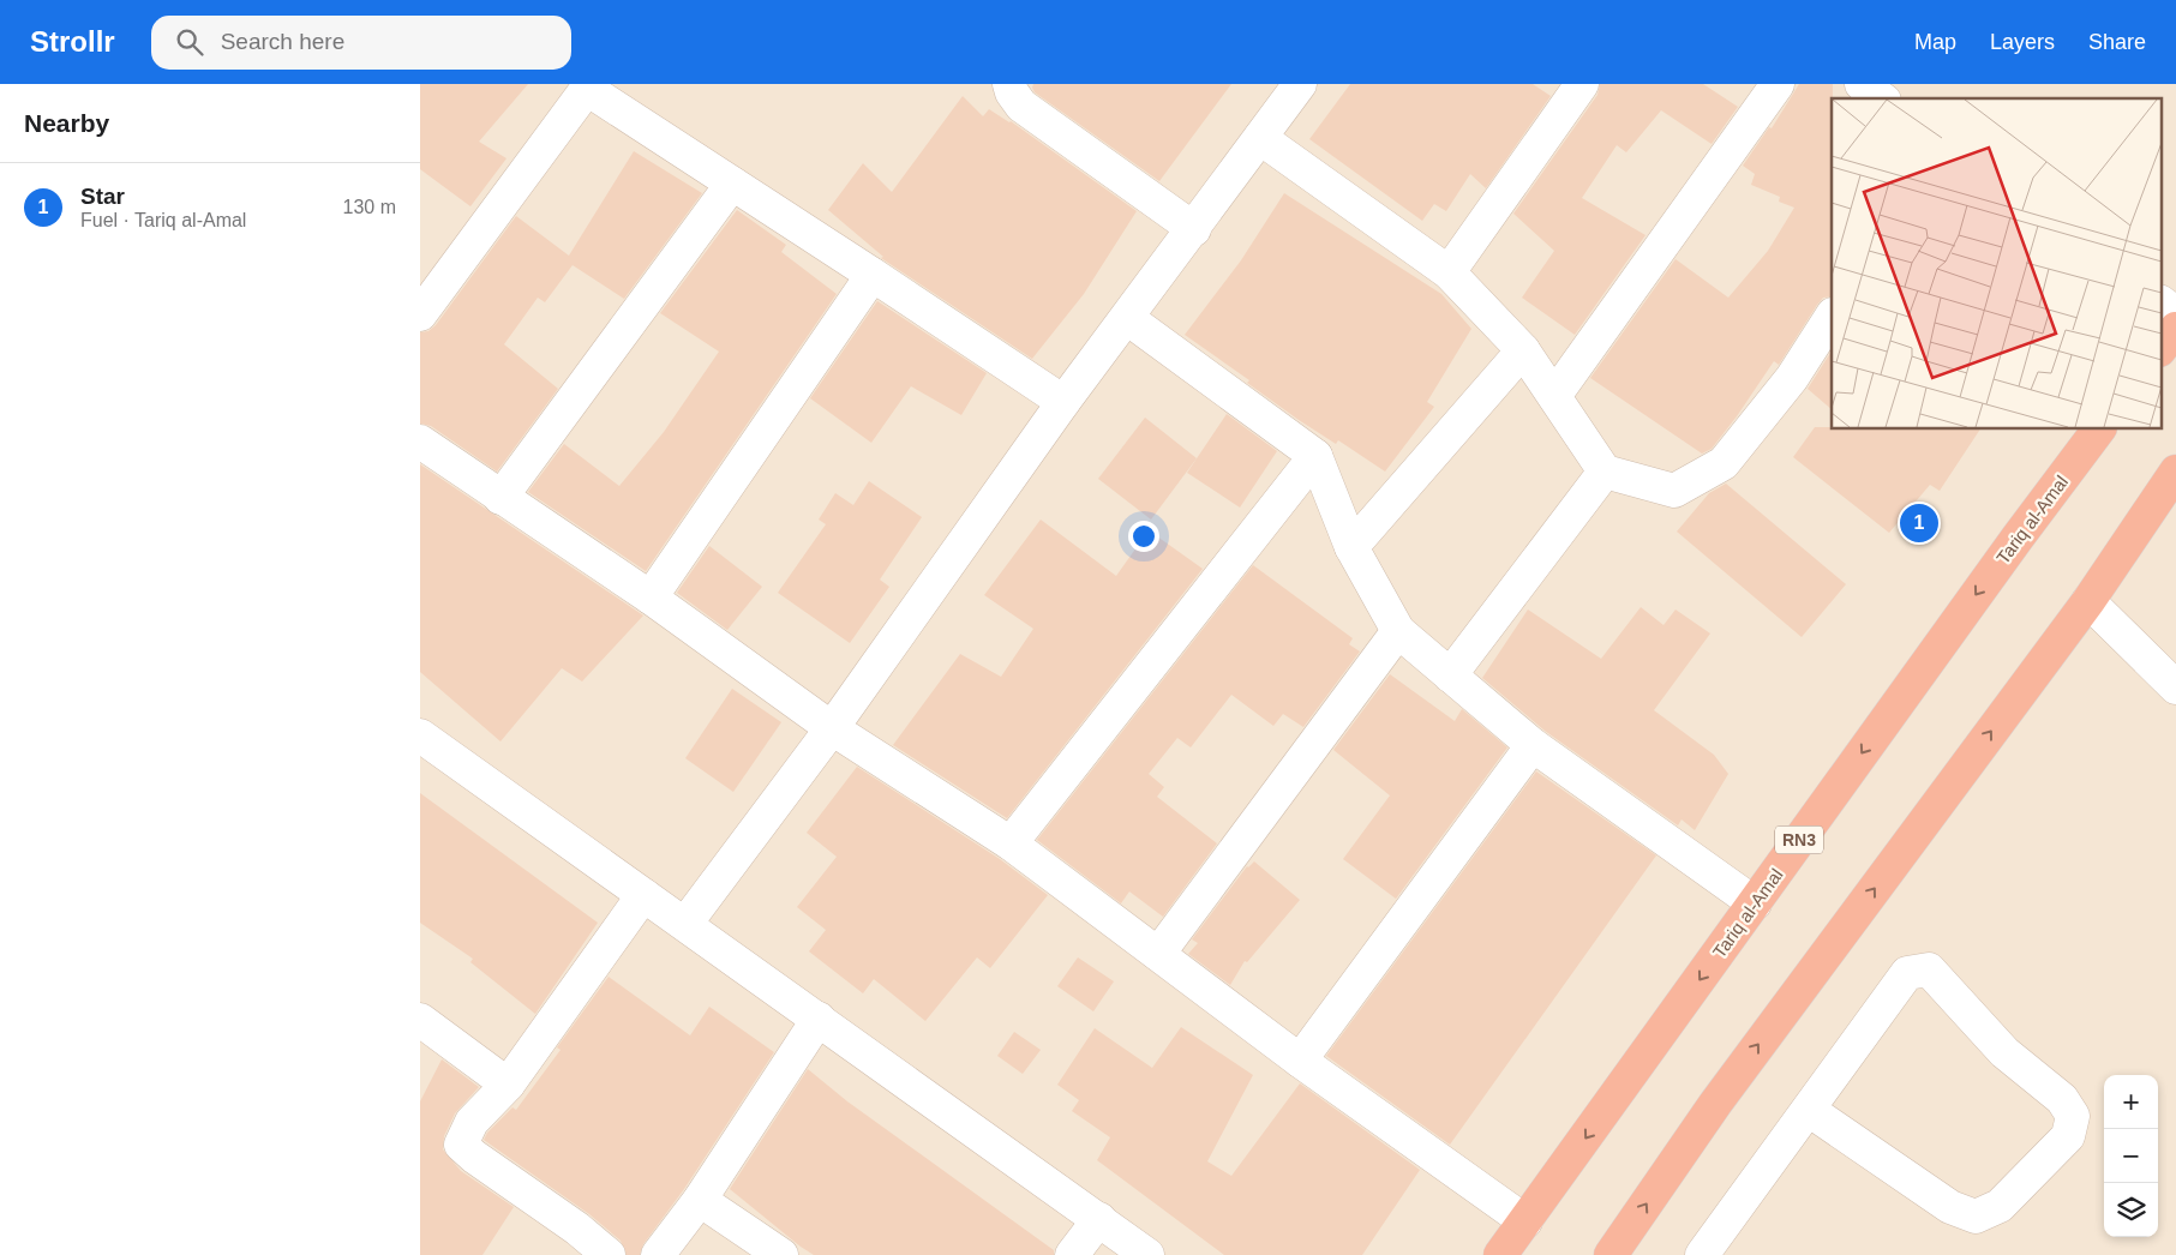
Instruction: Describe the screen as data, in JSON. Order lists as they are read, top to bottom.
{
  "streets": {
    "highway": ["Tariq al-Amal", "RN3"]
  },
  "page": {
    "header": "Strollr",
    "search": "Search here",
    "nav": ["Map", "Layers", "Share"],
    "heading": "Nearby",
    "list": [
      {
        "mark": "1",
        "name": "Star",
        "note": "Fuel · Tariq al-Amal",
        "value": "130 m"
      }
    ],
    "pins": "1",
    "map_buttons": ["+", "−"]
  }
}
